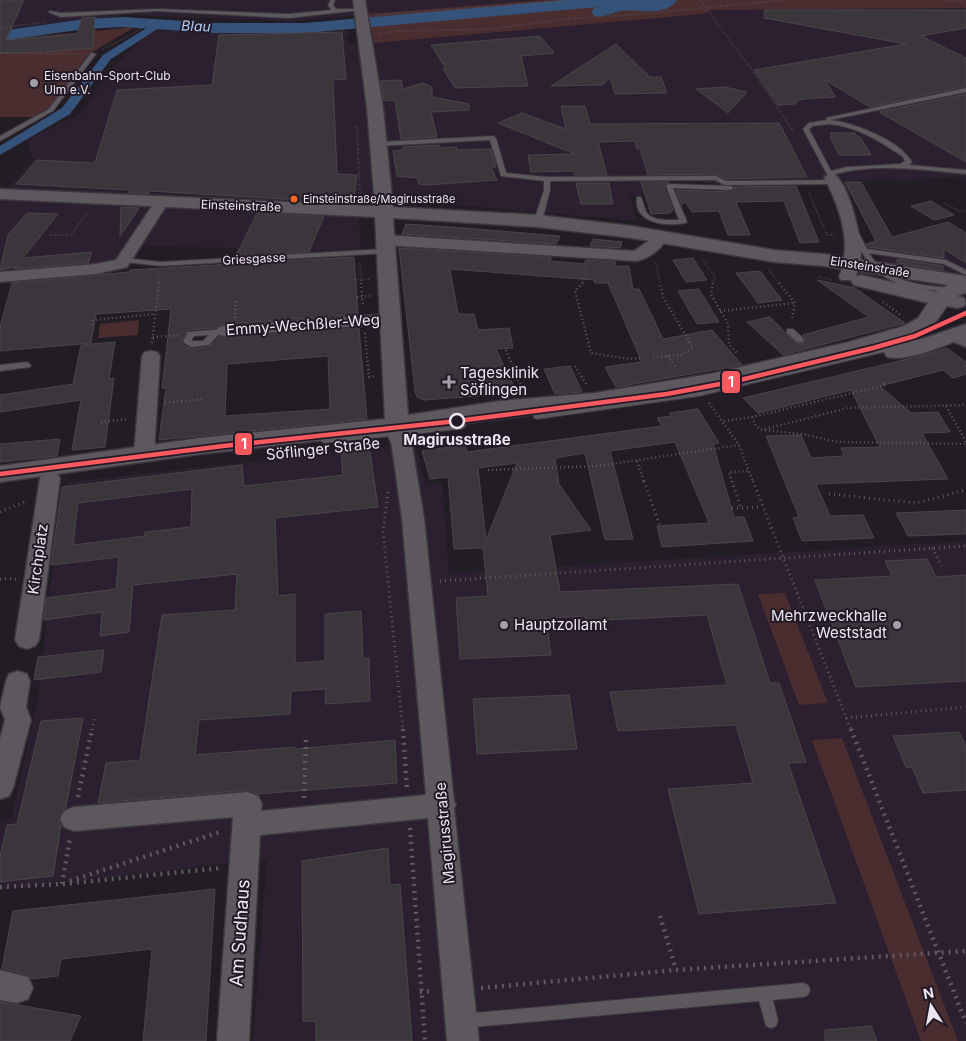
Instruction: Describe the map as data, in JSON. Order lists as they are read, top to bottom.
{
  "streets": {
    "street": [
      "Einsteinstraße",
      "Griesgasse",
      "Emmy-Wechßler-Weg",
      "Söflinger Straße",
      "Kirchplatz",
      "Magirusstraße",
      "Am Sudhaus"
    ]
  },
  "crossings": [
    ["Einsteinstraße", "Söflinger Straße"],
    ["Einsteinstraße", "Magirusstraße"],
    ["Griesgasse", "Magirusstraße"],
    ["Emmy-Wechßler-Weg", "Magirusstraße"],
    ["Söflinger Straße", "Kirchplatz"],
    ["Söflinger Straße", "Magirusstraße"]
  ],
  "water": ["Blau"],
  "places": {
    "other": [
      "Eisenbahn-Sport-Club Ulm e.V.",
      "Einsteinstraße/Magirusstraße",
      "Magirusstraße",
      "Hauptzollamt",
      "Mehrzweckhalle Weststadt"
    ],
    "health": ["Tagesklinik Söflingen"]
  },
  "lines": ["transit line 1"],
  "north": "top"
}
